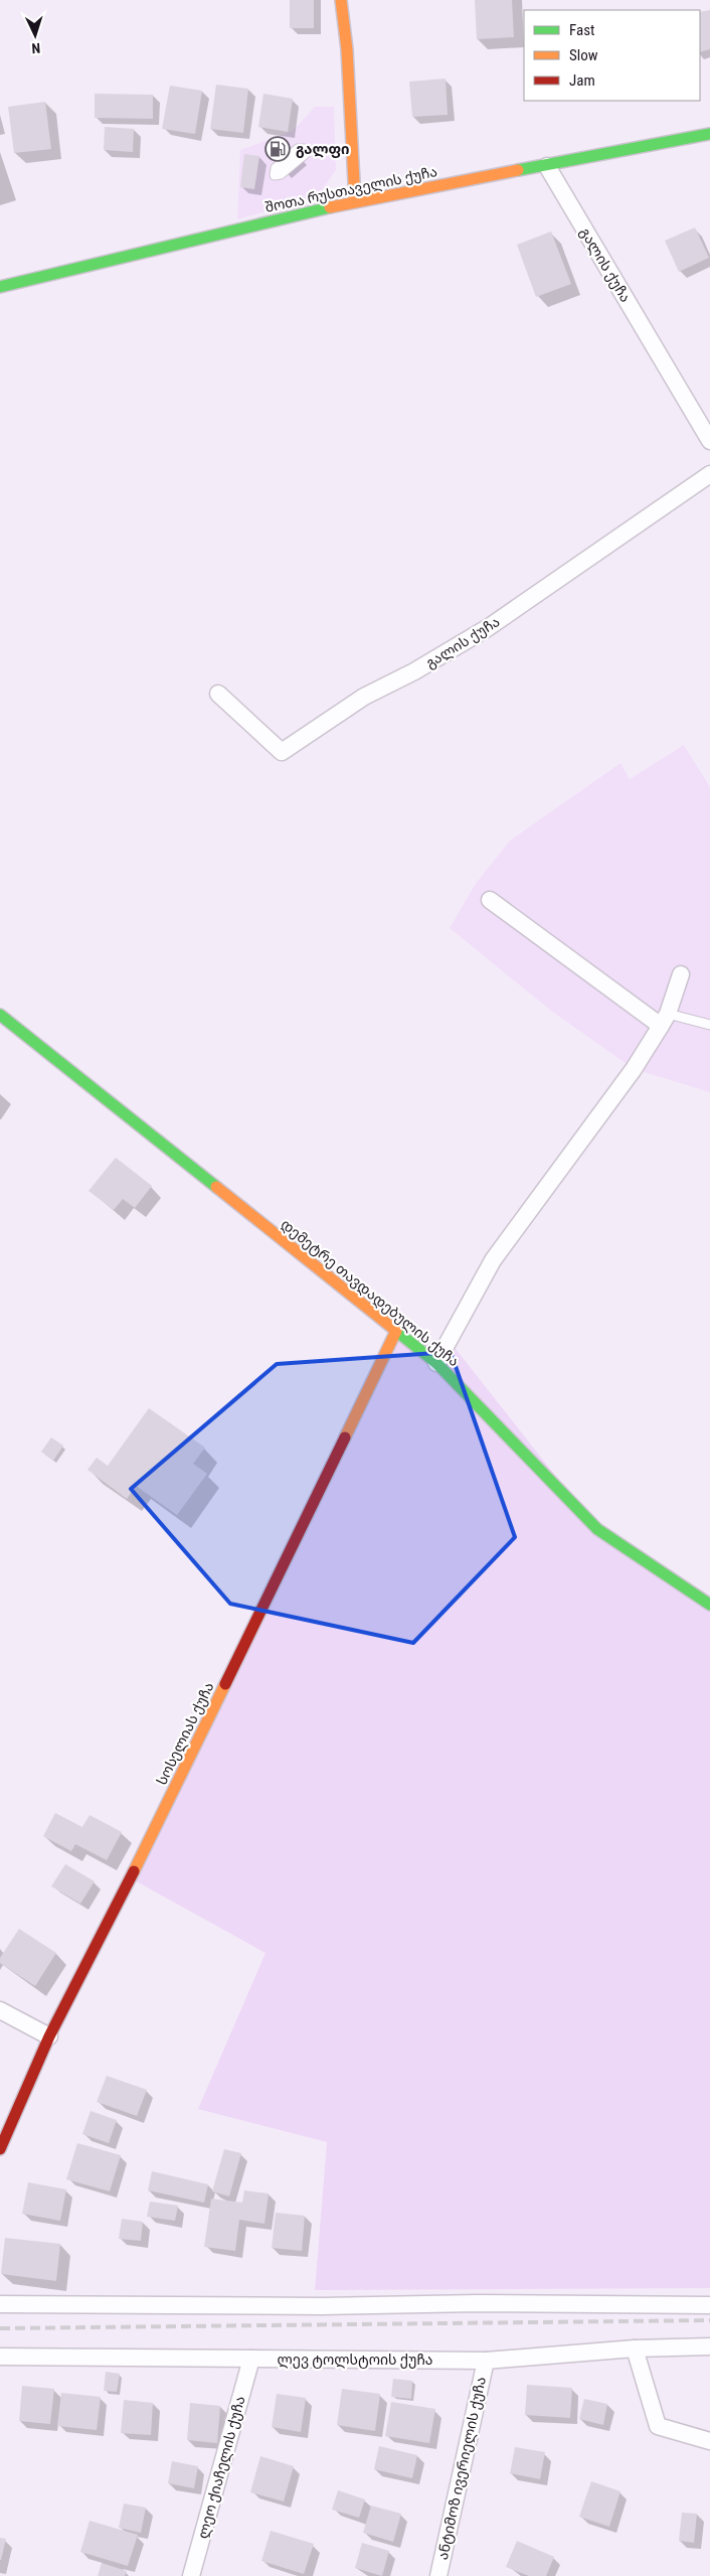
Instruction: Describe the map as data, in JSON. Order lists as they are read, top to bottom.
{
  "streets": {
    "street": [
      "შოთა რუსთაველის ქუჩა",
      "გალის ქუჩა",
      "დემეტრე თავდადებულის ქუჩა",
      "სოსელიას ქუჩა",
      "ლევ ტოლსტოის ქუჩა",
      "ლეო ქიაჩელის ქუჩა",
      "ანტიმოზ ივერიელის ქუჩა"
    ]
  },
  "crossings": [
    ["შოთა რუსთაველის ქუჩა", "გალის ქუჩა"],
    ["დემეტრე თავდადებულის ქუჩა", "სოსელიას ქუჩა"],
    ["ლევ ტოლსტოის ქუჩა", "ლეო ქიაჩელის ქუჩა"],
    ["ლევ ტოლსტოის ქუჩა", "ანტიმოზ ივერიელის ქუჩა"]
  ],
  "places": {
    "fuel station": ["გალფი"]
  },
  "legend": ["Fast", "Slow", "Jam"],
  "north": "bottom"
}
